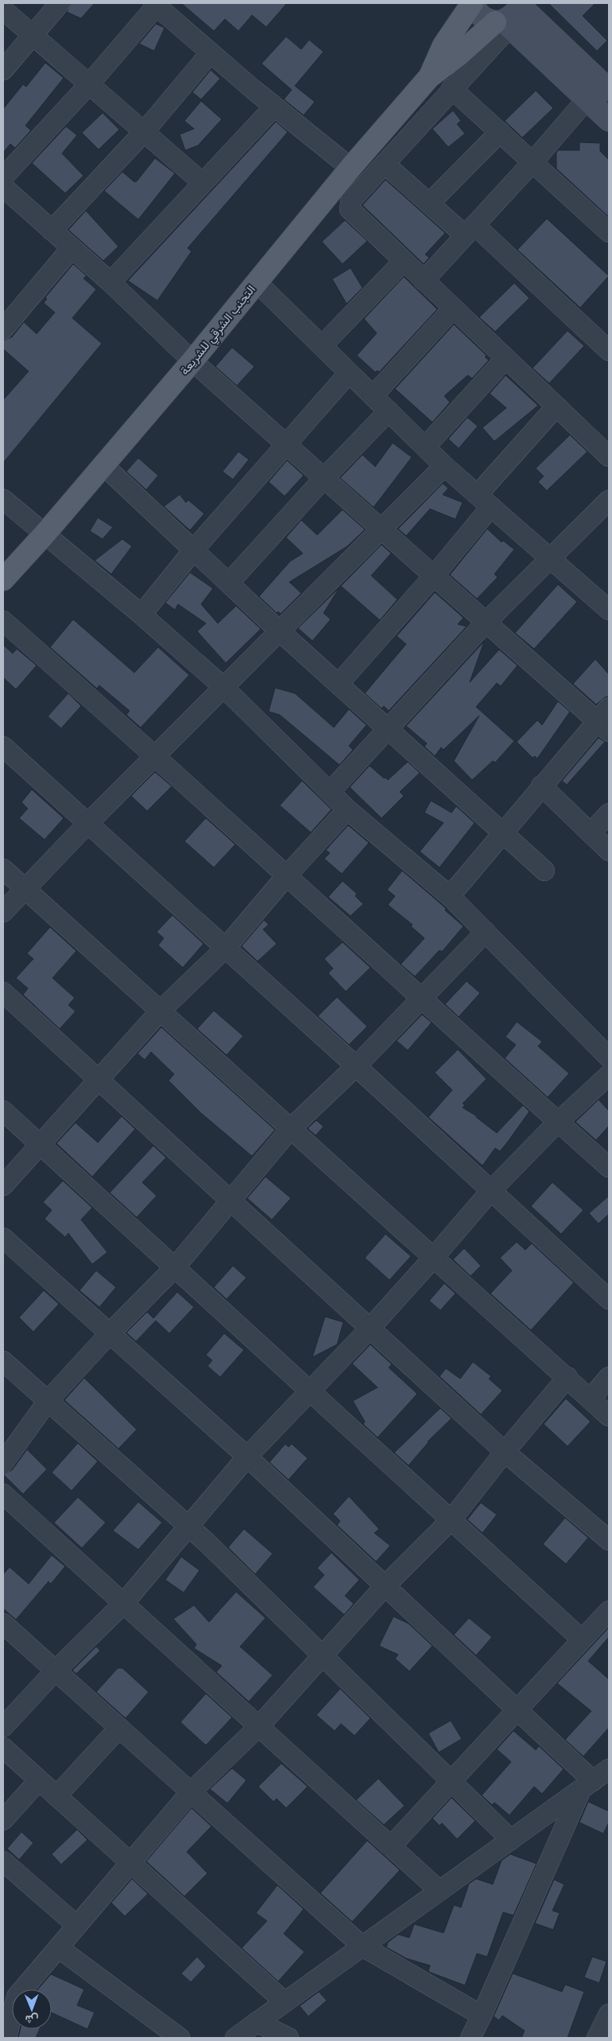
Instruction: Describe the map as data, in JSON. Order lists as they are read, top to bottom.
{
  "streets": {
    "main road": ["التجنب الشرقي للشريعة"]
  },
  "north": "bottom"
}
